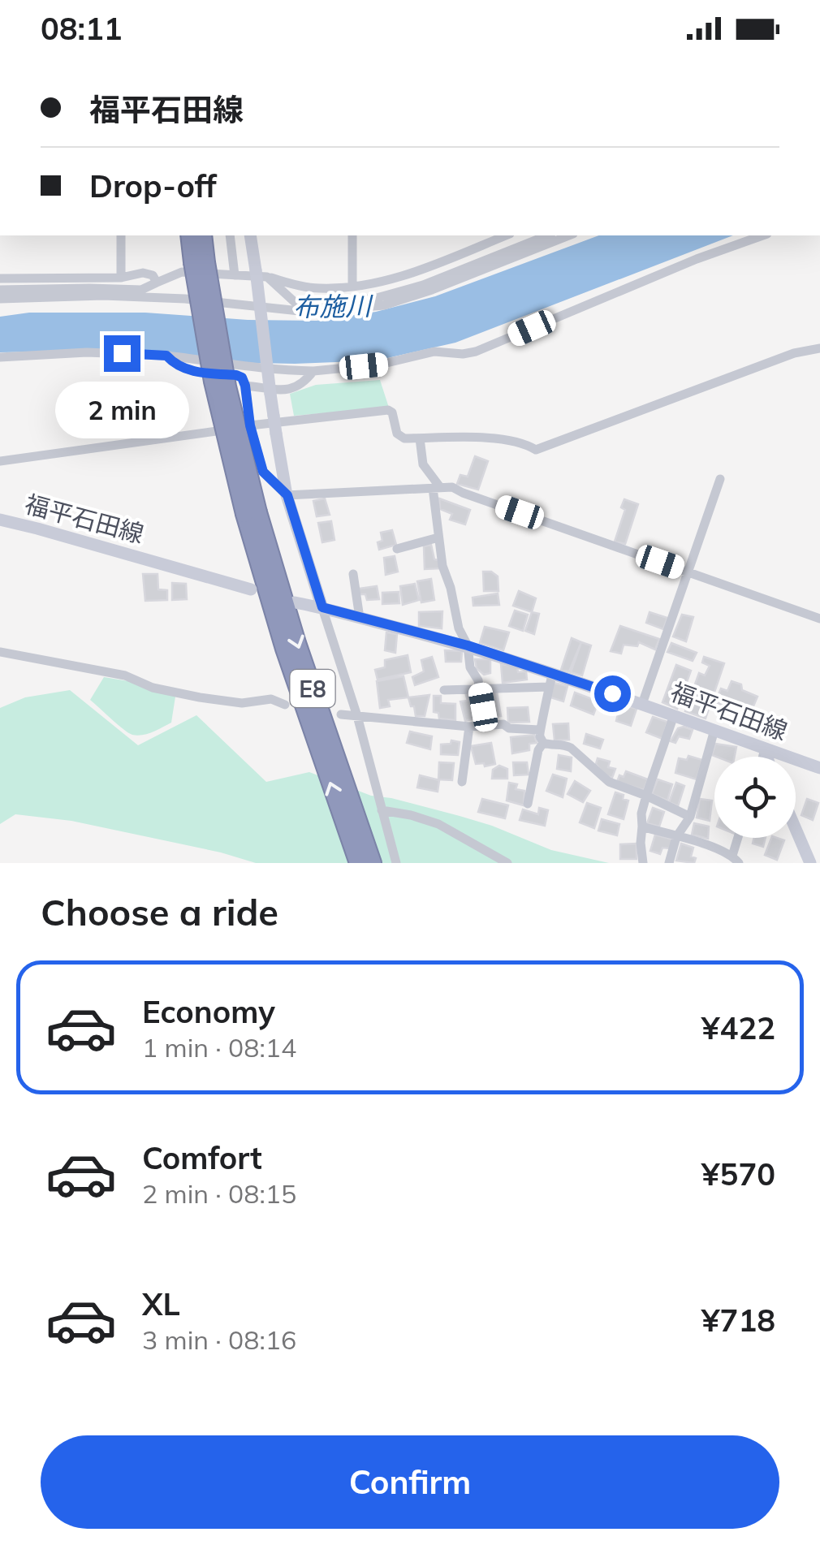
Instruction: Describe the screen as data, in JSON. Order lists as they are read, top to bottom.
{
  "streets": {
    "highway": ["E8"],
    "main road": ["福平石田線"]
  },
  "water": ["布施川"],
  "page": {
    "status": "08:11",
    "banner": ["福平石田線", "Drop-off"],
    "bubble": "2 min",
    "heading": "Choose a ride",
    "list": [
      {
        "name": "Economy",
        "note": "1 min · 08:14",
        "value": "¥422"
      },
      {
        "name": "Comfort",
        "note": "2 min · 08:15",
        "value": "¥570"
      },
      {
        "name": "XL",
        "note": "3 min · 08:16",
        "value": "¥718"
      }
    ],
    "buttons": "Confirm"
  }
}
